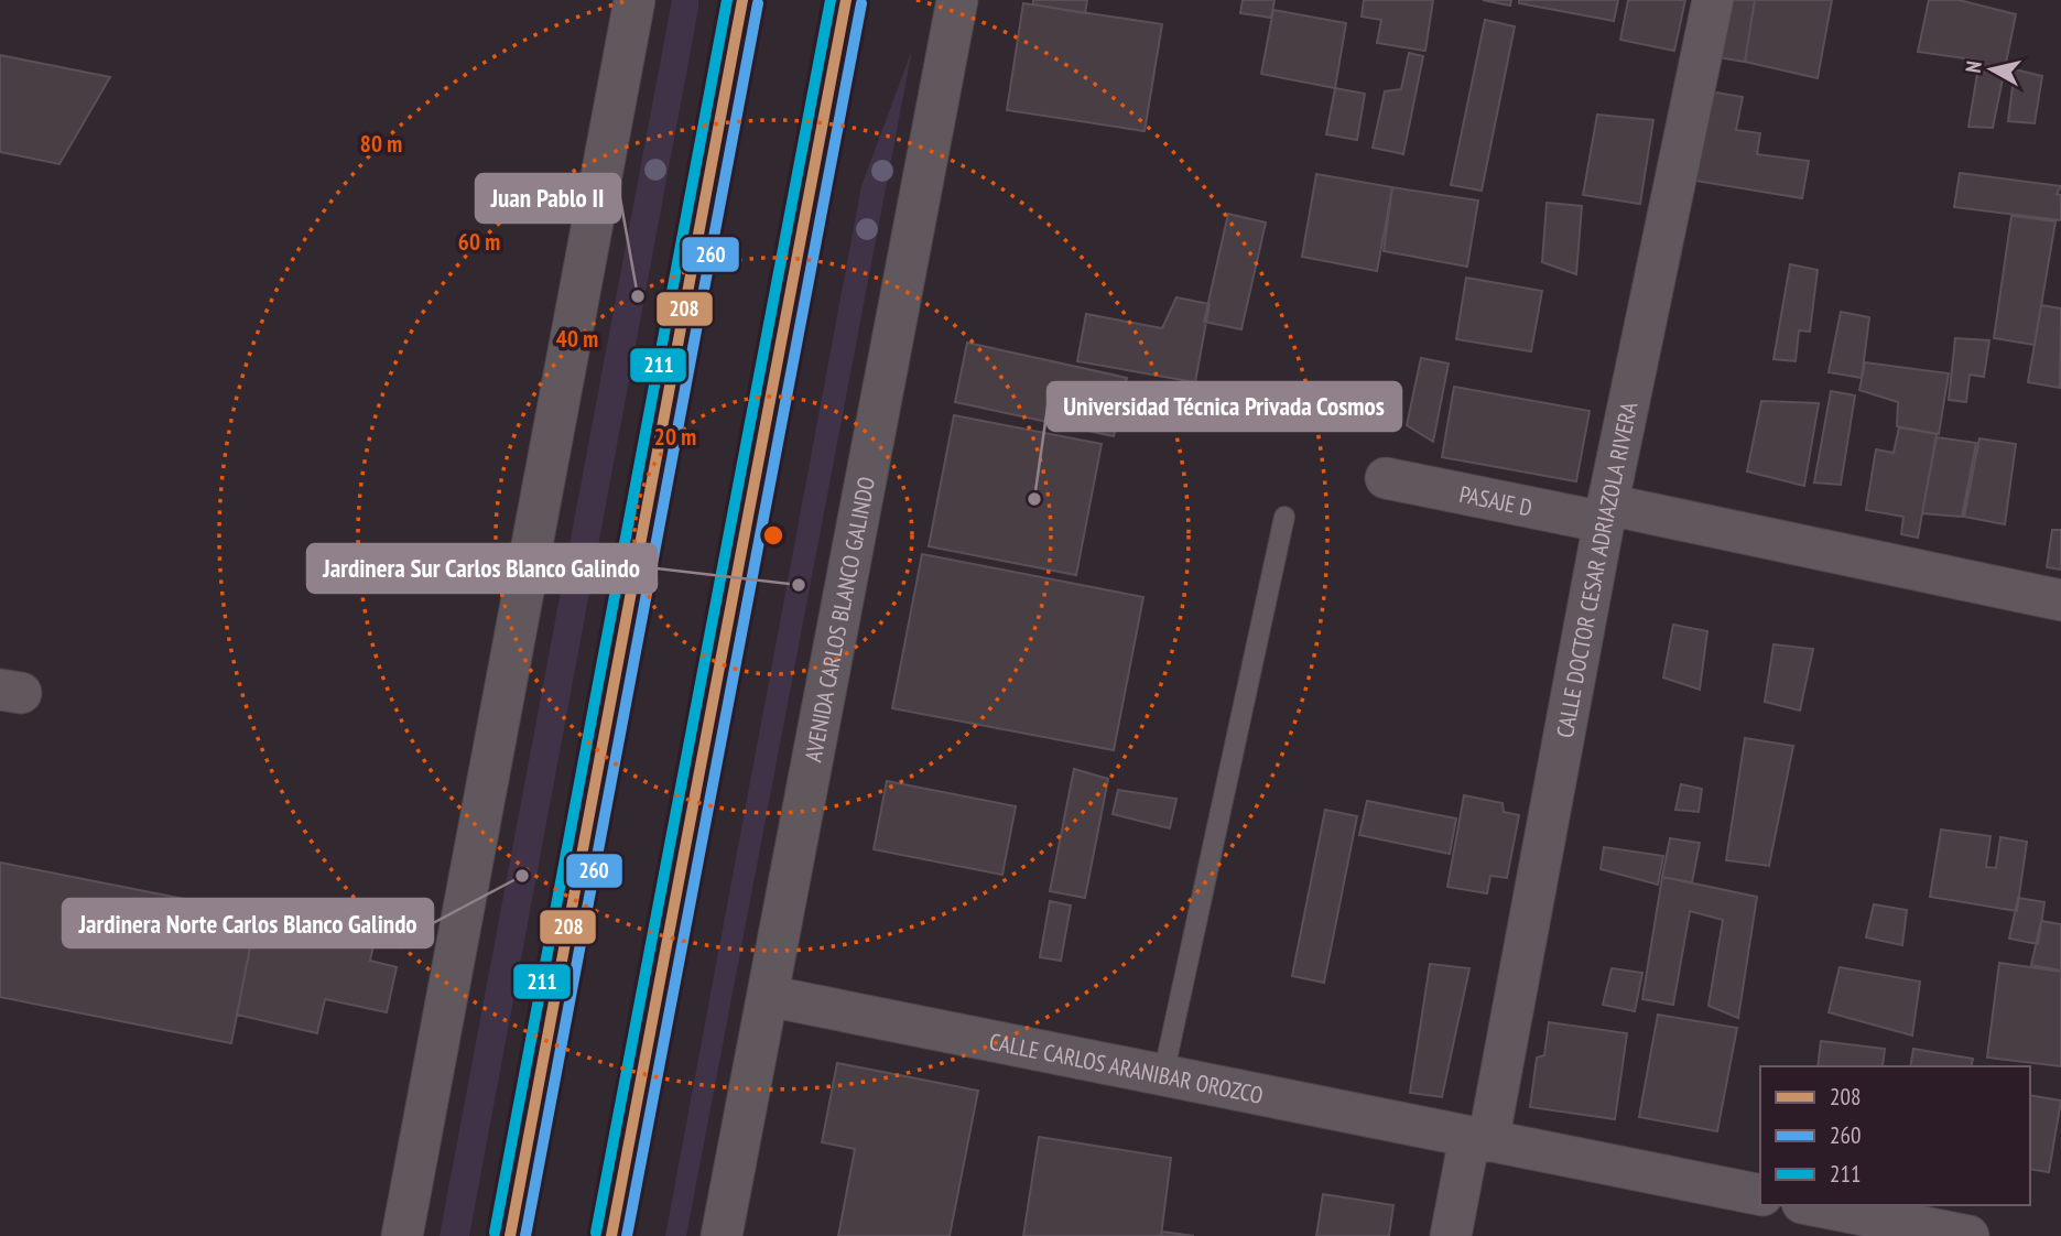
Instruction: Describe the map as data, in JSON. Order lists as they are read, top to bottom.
{
  "streets": {
    "street": [
      "PASAJE D",
      "CALLE DOCTOR CESAR ADRIAZOLA RIVERA",
      "AVENIDA CARLOS BLANCO GALINDO",
      "CALLE CARLOS ARANIBAR OROZCO"
    ]
  },
  "crossings": [
    ["PASAJE D", "CALLE DOCTOR CESAR ADRIAZOLA RIVERA"],
    ["CALLE DOCTOR CESAR ADRIAZOLA RIVERA", "CALLE CARLOS ARANIBAR OROZCO"],
    ["AVENIDA CARLOS BLANCO GALINDO", "CALLE CARLOS ARANIBAR OROZCO"]
  ],
  "places": [
    "Juan Pablo II",
    "Universidad Técnica Privada Cosmos",
    "Jardinera Sur Carlos Blanco Galindo",
    "Jardinera Norte Carlos Blanco Galindo"
  ],
  "lines": ["transit line 208", "transit line 211", "transit line 260"],
  "legend": ["208", "260", "211"],
  "north": "left",
  "rings": [
    "80 m",
    "60 m",
    "40 m",
    "20 m"
  ]
}
